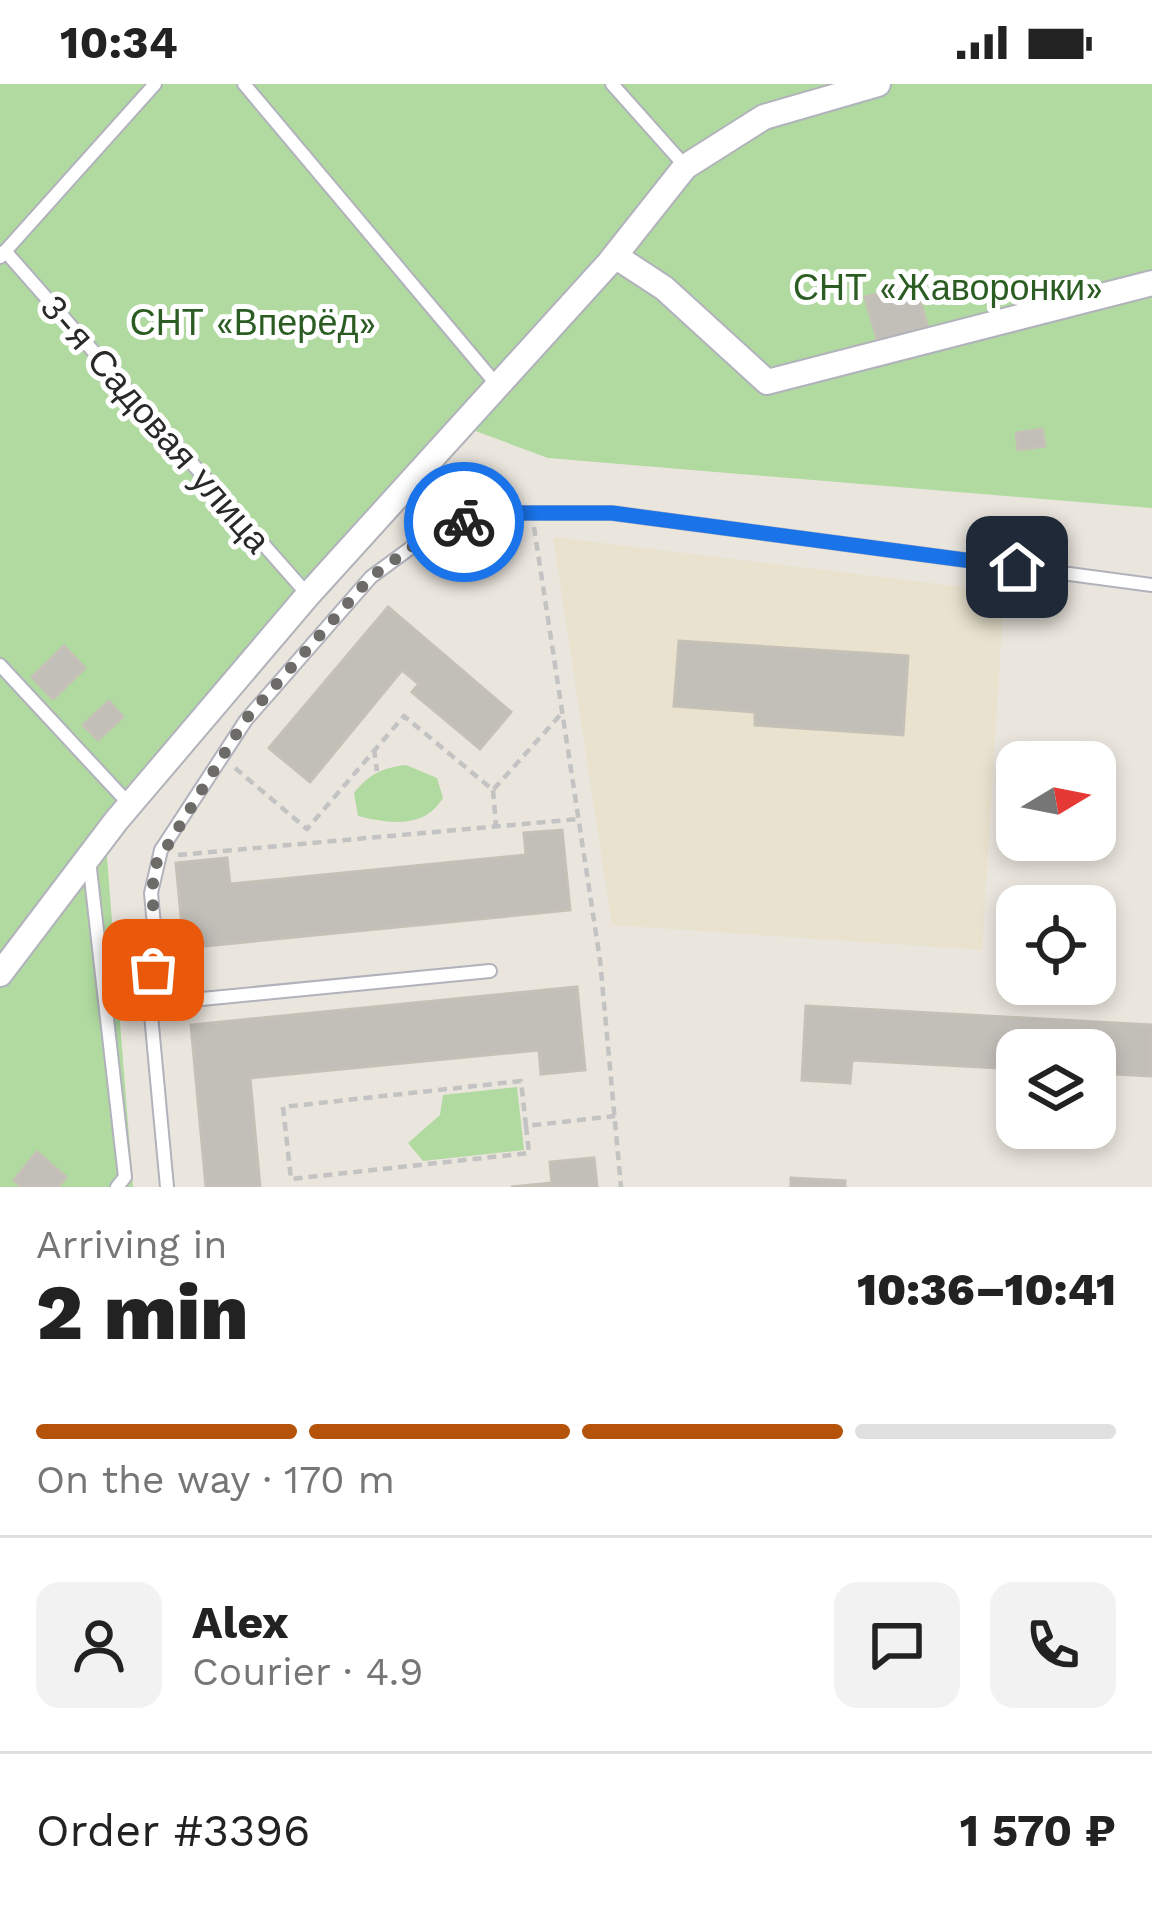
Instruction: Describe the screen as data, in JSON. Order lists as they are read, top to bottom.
{
  "streets": {
    "lane": ["3-я Садовая улица"]
  },
  "parks": ["СНТ «Жаворонки»", "СНТ «Вперёд»"],
  "north": "right",
  "page": {
    "status": "10:34",
    "heading": ["2 min", "Arriving in", "10:36–10:41"],
    "panel": [
      "Alex",
      "Courier · 4.9",
      "Order #3396",
      "1 570 ₽"
    ],
    "bar": "On the way · 170 m"
  }
}
